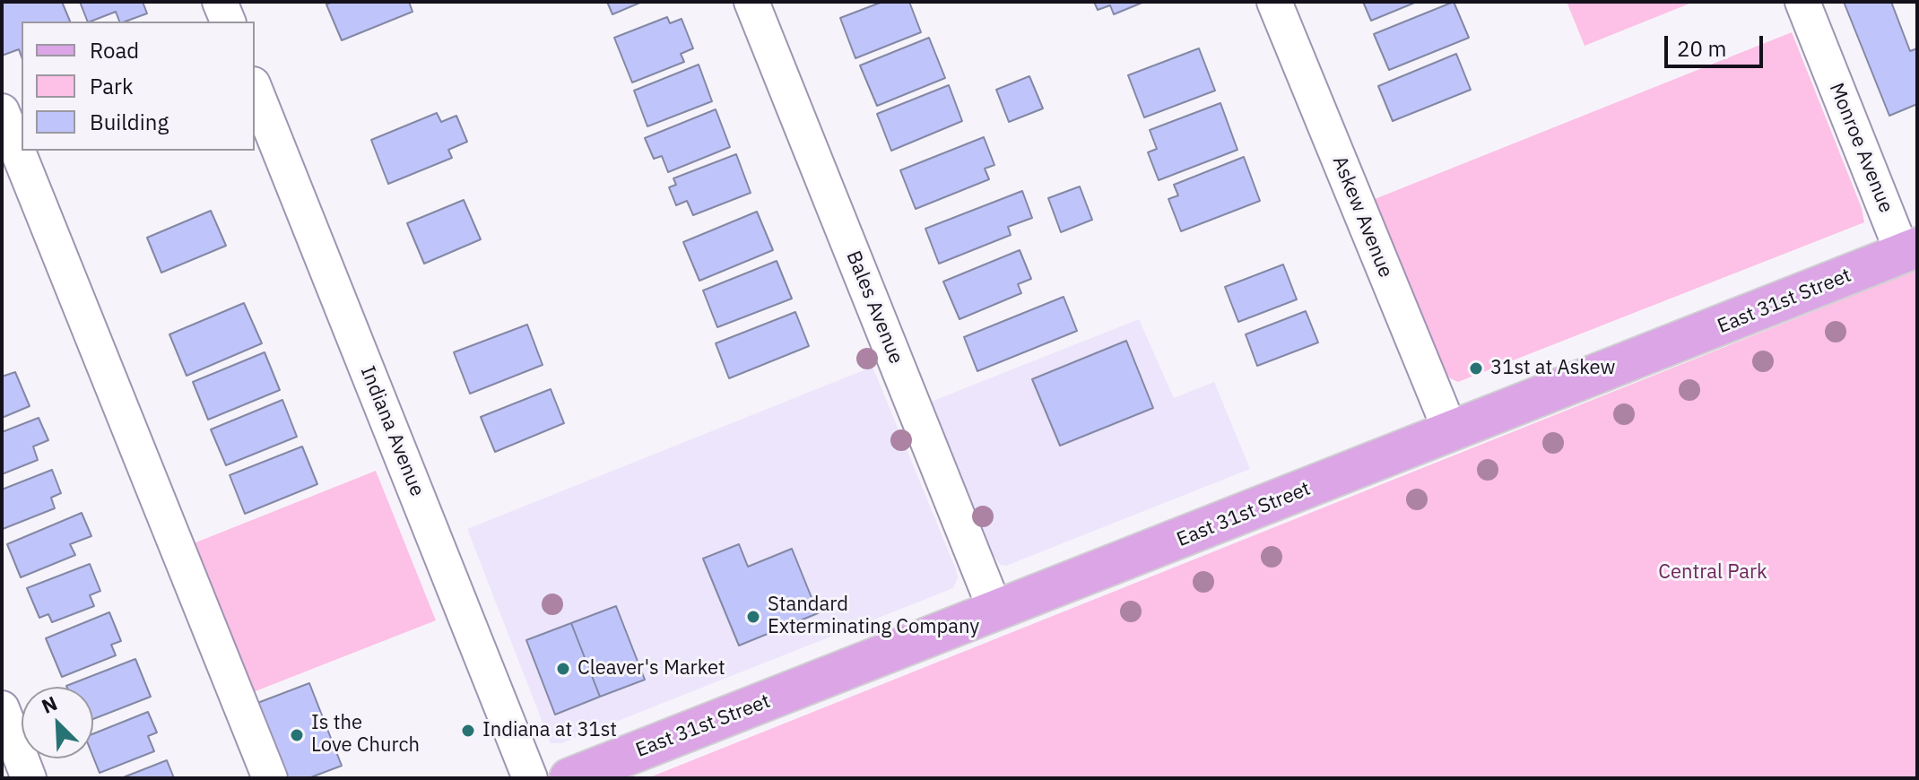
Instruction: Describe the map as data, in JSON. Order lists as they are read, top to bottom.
{
  "streets": {
    "main road": ["East 31st Street"],
    "street": [
      "Monroe Avenue",
      "Askew Avenue",
      "Bales Avenue",
      "Indiana Avenue"
    ]
  },
  "crossings": [
    ["Monroe Avenue", "East 31st Street"],
    ["Askew Avenue", "East 31st Street"],
    ["East 31st Street", "Bales Avenue"]
  ],
  "parks": ["Central Park"],
  "places": [
    "31st at Askew",
    "Standard Exterminating Company",
    "Cleaver's Market",
    "Indiana at 31st",
    "Is the Love Church"
  ],
  "legend": ["Road", "Park", "Building"],
  "scale_bar": "20 m",
  "north": "top left"
}
